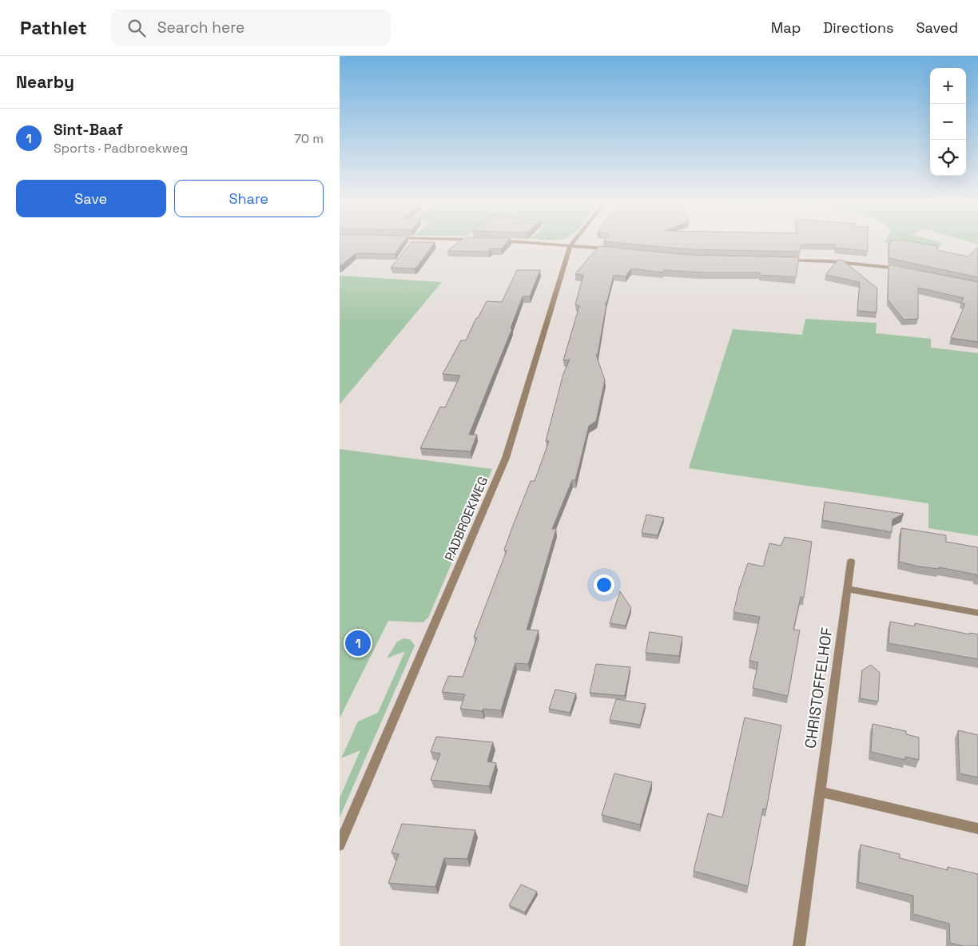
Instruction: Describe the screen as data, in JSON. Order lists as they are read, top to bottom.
{
  "streets": {
    "street": ["PADBROEKWEG", "CHRISTOFFELHOF"]
  },
  "page": {
    "header": "Pathlet",
    "search": "Search here",
    "nav": ["Map", "Directions", "Saved"],
    "heading": "Nearby",
    "map_buttons": ["+", "−"],
    "list": [
      {
        "mark": "1",
        "name": "Sint-Baaf",
        "note": "Sports · Padbroekweg",
        "value": "70 m"
      }
    ],
    "buttons": ["Save", "Share"],
    "pins": "1"
  }
}
